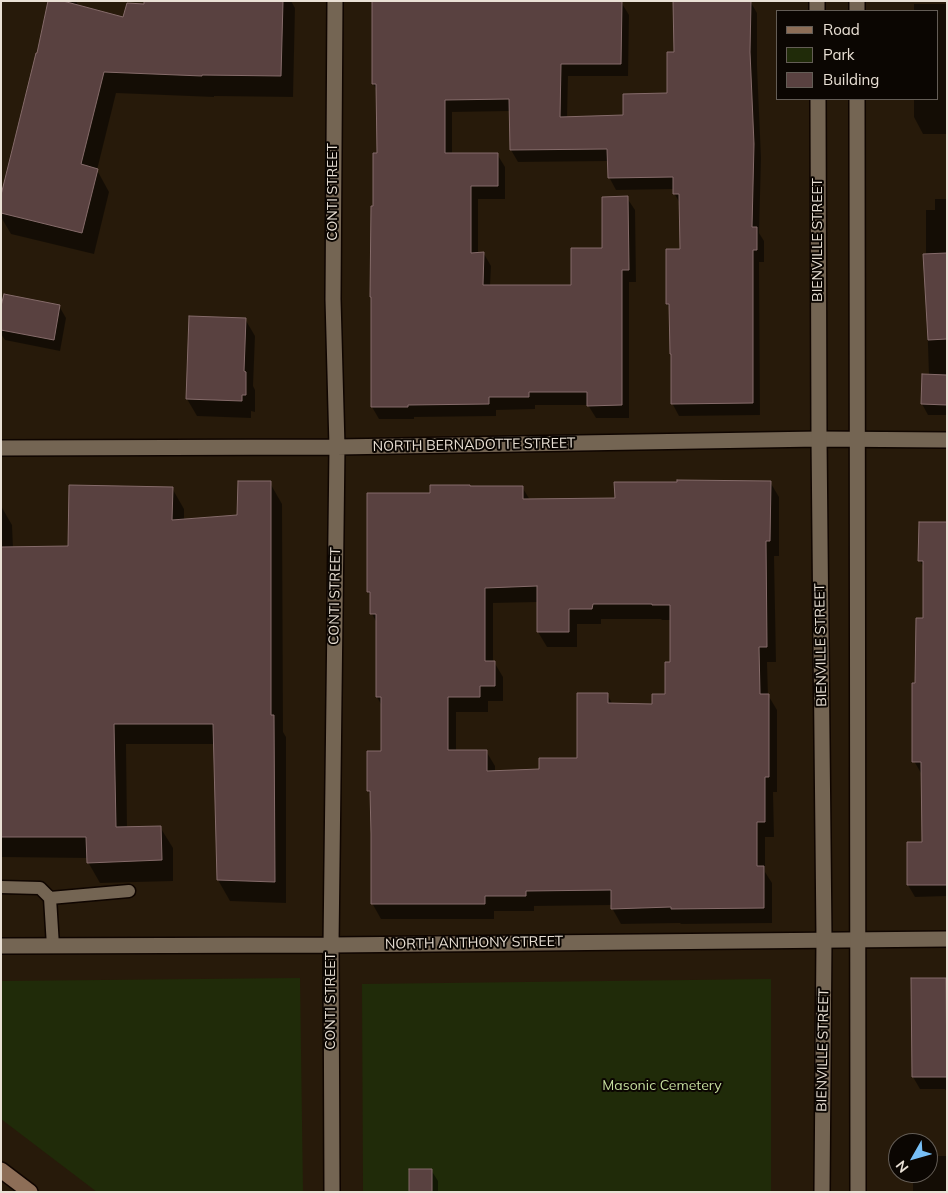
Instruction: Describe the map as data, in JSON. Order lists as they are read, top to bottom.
{
  "streets": {
    "street": [
      "CONTI STREET",
      "BIENVILLE STREET",
      "NORTH BERNADOTTE STREET",
      "NORTH ANTHONY STREET"
    ]
  },
  "crossings": [
    ["CONTI STREET", "NORTH BERNADOTTE STREET"],
    ["CONTI STREET", "NORTH ANTHONY STREET"],
    ["BIENVILLE STREET", "NORTH BERNADOTTE STREET"],
    ["BIENVILLE STREET", "NORTH ANTHONY STREET"]
  ],
  "parks": ["Masonic Cemetery"],
  "legend": ["Road", "Park", "Building"],
  "north": "bottom left"
}
